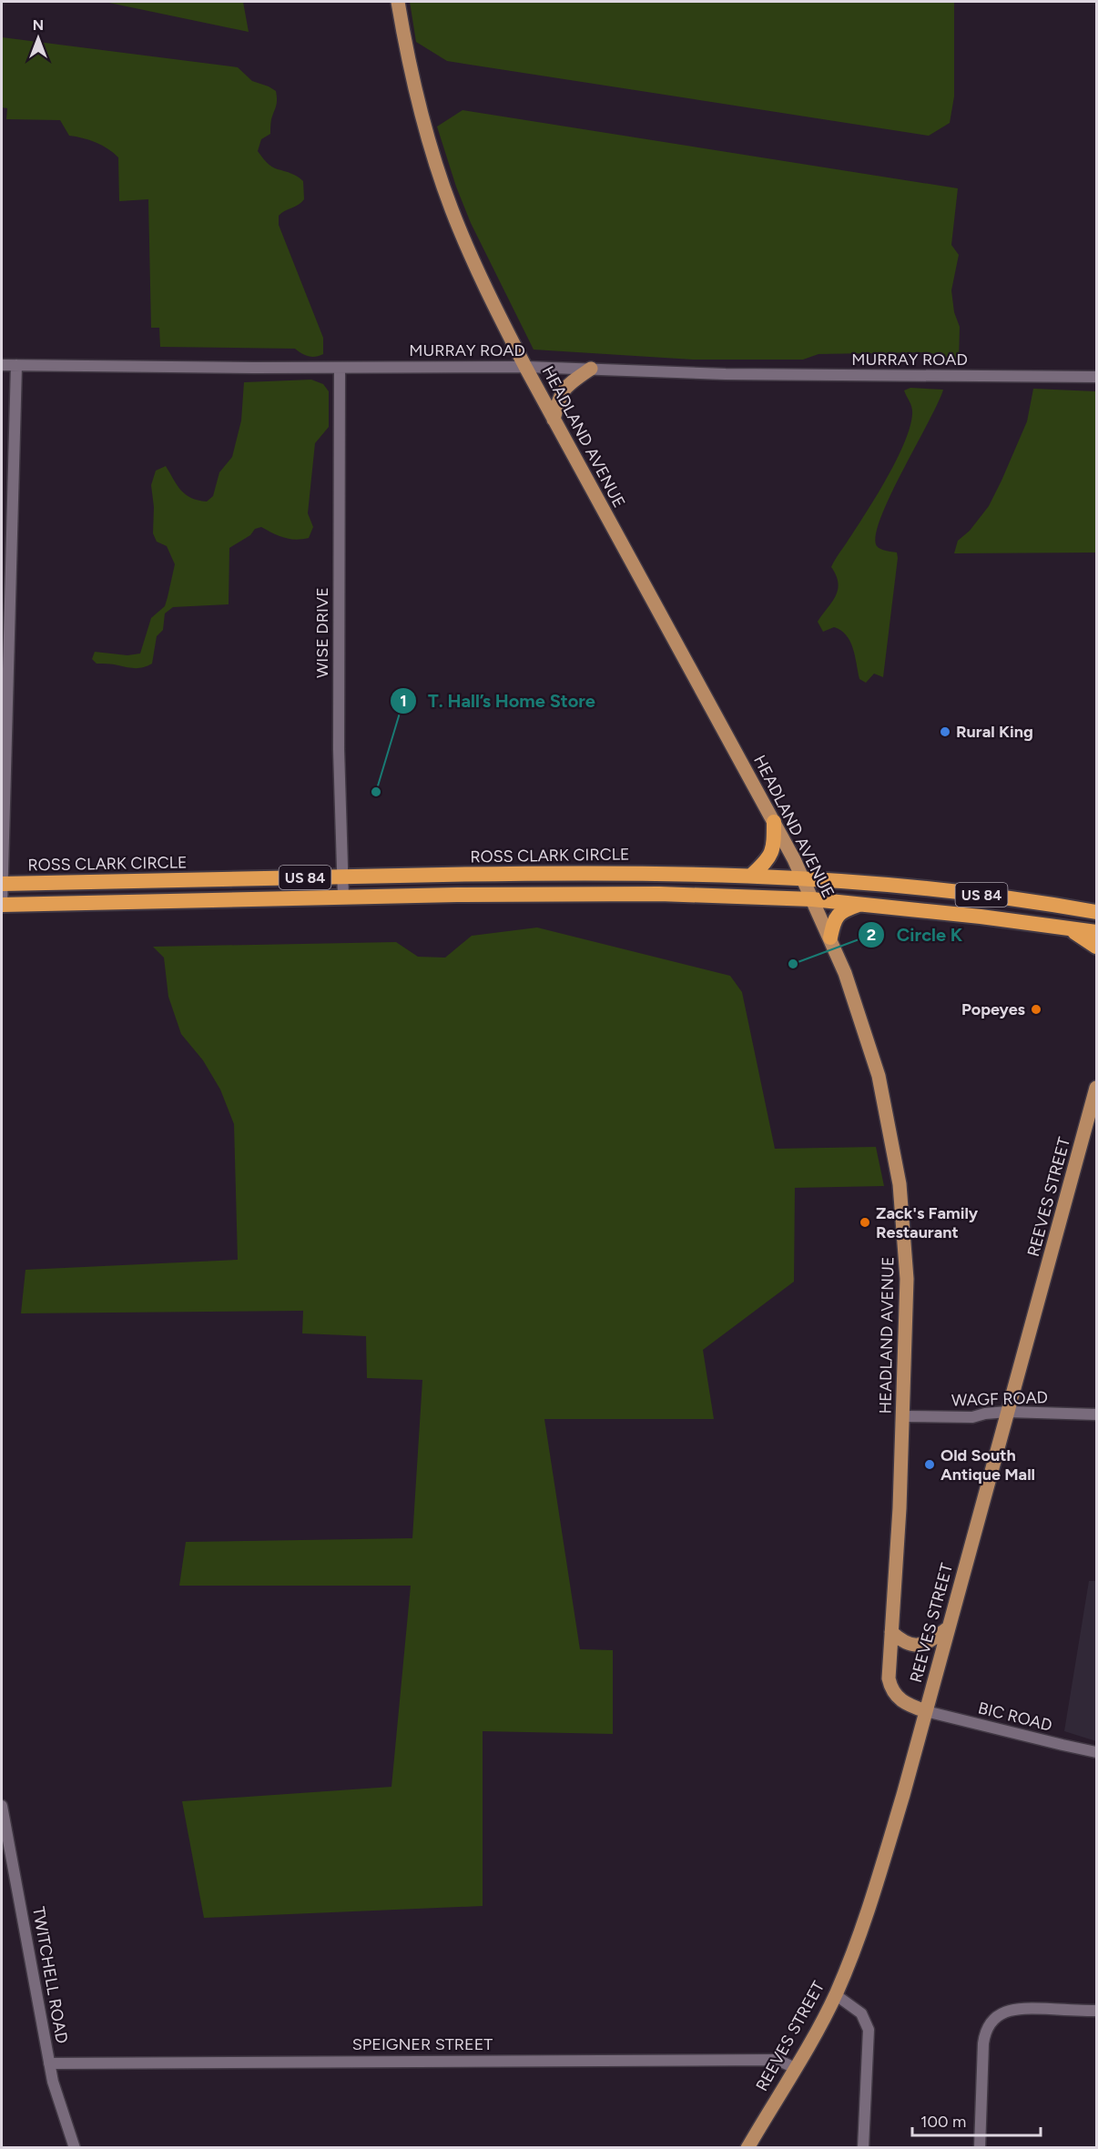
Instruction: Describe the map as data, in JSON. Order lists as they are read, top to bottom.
{
  "streets": {
    "highway": ["ROSS CLARK CIRCLE", "US 84"],
    "main road": ["HEADLAND AVENUE", "REEVES STREET"],
    "street": [
      "MURRAY ROAD",
      "WISE DRIVE",
      "WAGF ROAD",
      "BIC ROAD",
      "TWITCHELL ROAD",
      "SPEIGNER STREET"
    ]
  },
  "crossings": [
    ["MURRAY ROAD", "HEADLAND AVENUE"],
    ["MURRAY ROAD", "WISE DRIVE"],
    ["HEADLAND AVENUE", "ROSS CLARK CIRCLE"],
    ["HEADLAND AVENUE", "US 84"],
    ["HEADLAND AVENUE", "REEVES STREET"],
    ["HEADLAND AVENUE", "WAGF ROAD"],
    ["HEADLAND AVENUE", "BIC ROAD"],
    ["WISE DRIVE", "ROSS CLARK CIRCLE"],
    ["WISE DRIVE", "US 84"],
    ["REEVES STREET", "WAGF ROAD"],
    ["REEVES STREET", "BIC ROAD"],
    ["REEVES STREET", "SPEIGNER STREET"],
    ["TWITCHELL ROAD", "SPEIGNER STREET"]
  ],
  "places": [
    "Rural King",
    "T. Hall’s Home Store",
    "Circle K",
    "Popeyes",
    "Zack's Family Restaurant",
    "Old South Antique Mall"
  ],
  "scale_bar": "100 m",
  "north": "top"
}
